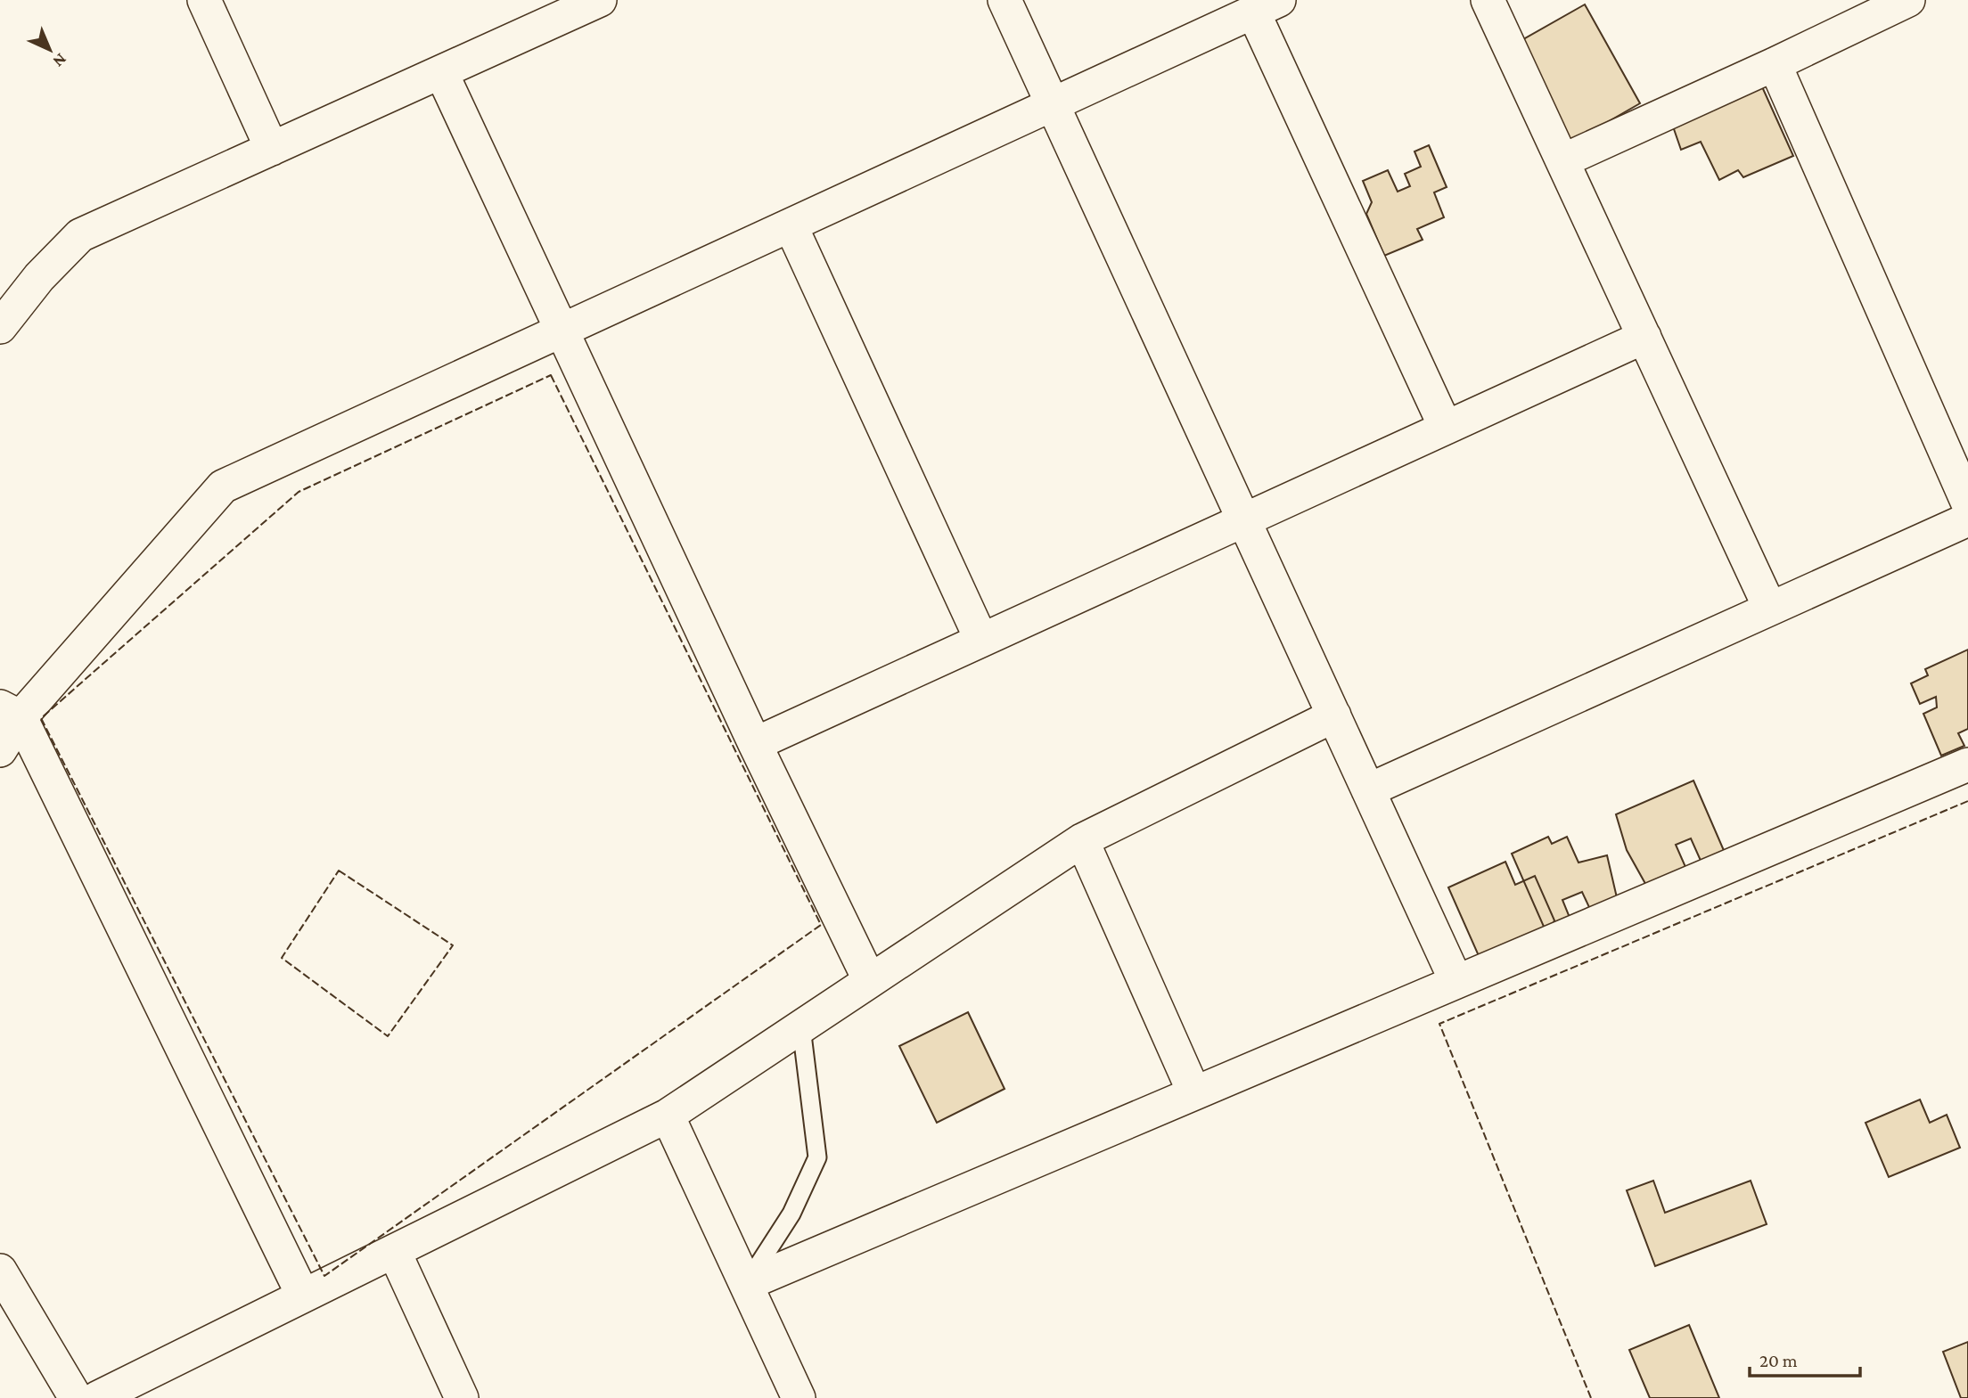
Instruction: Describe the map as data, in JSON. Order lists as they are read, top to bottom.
{
  "scale_bar": "20 m",
  "north": "bottom right"
}
